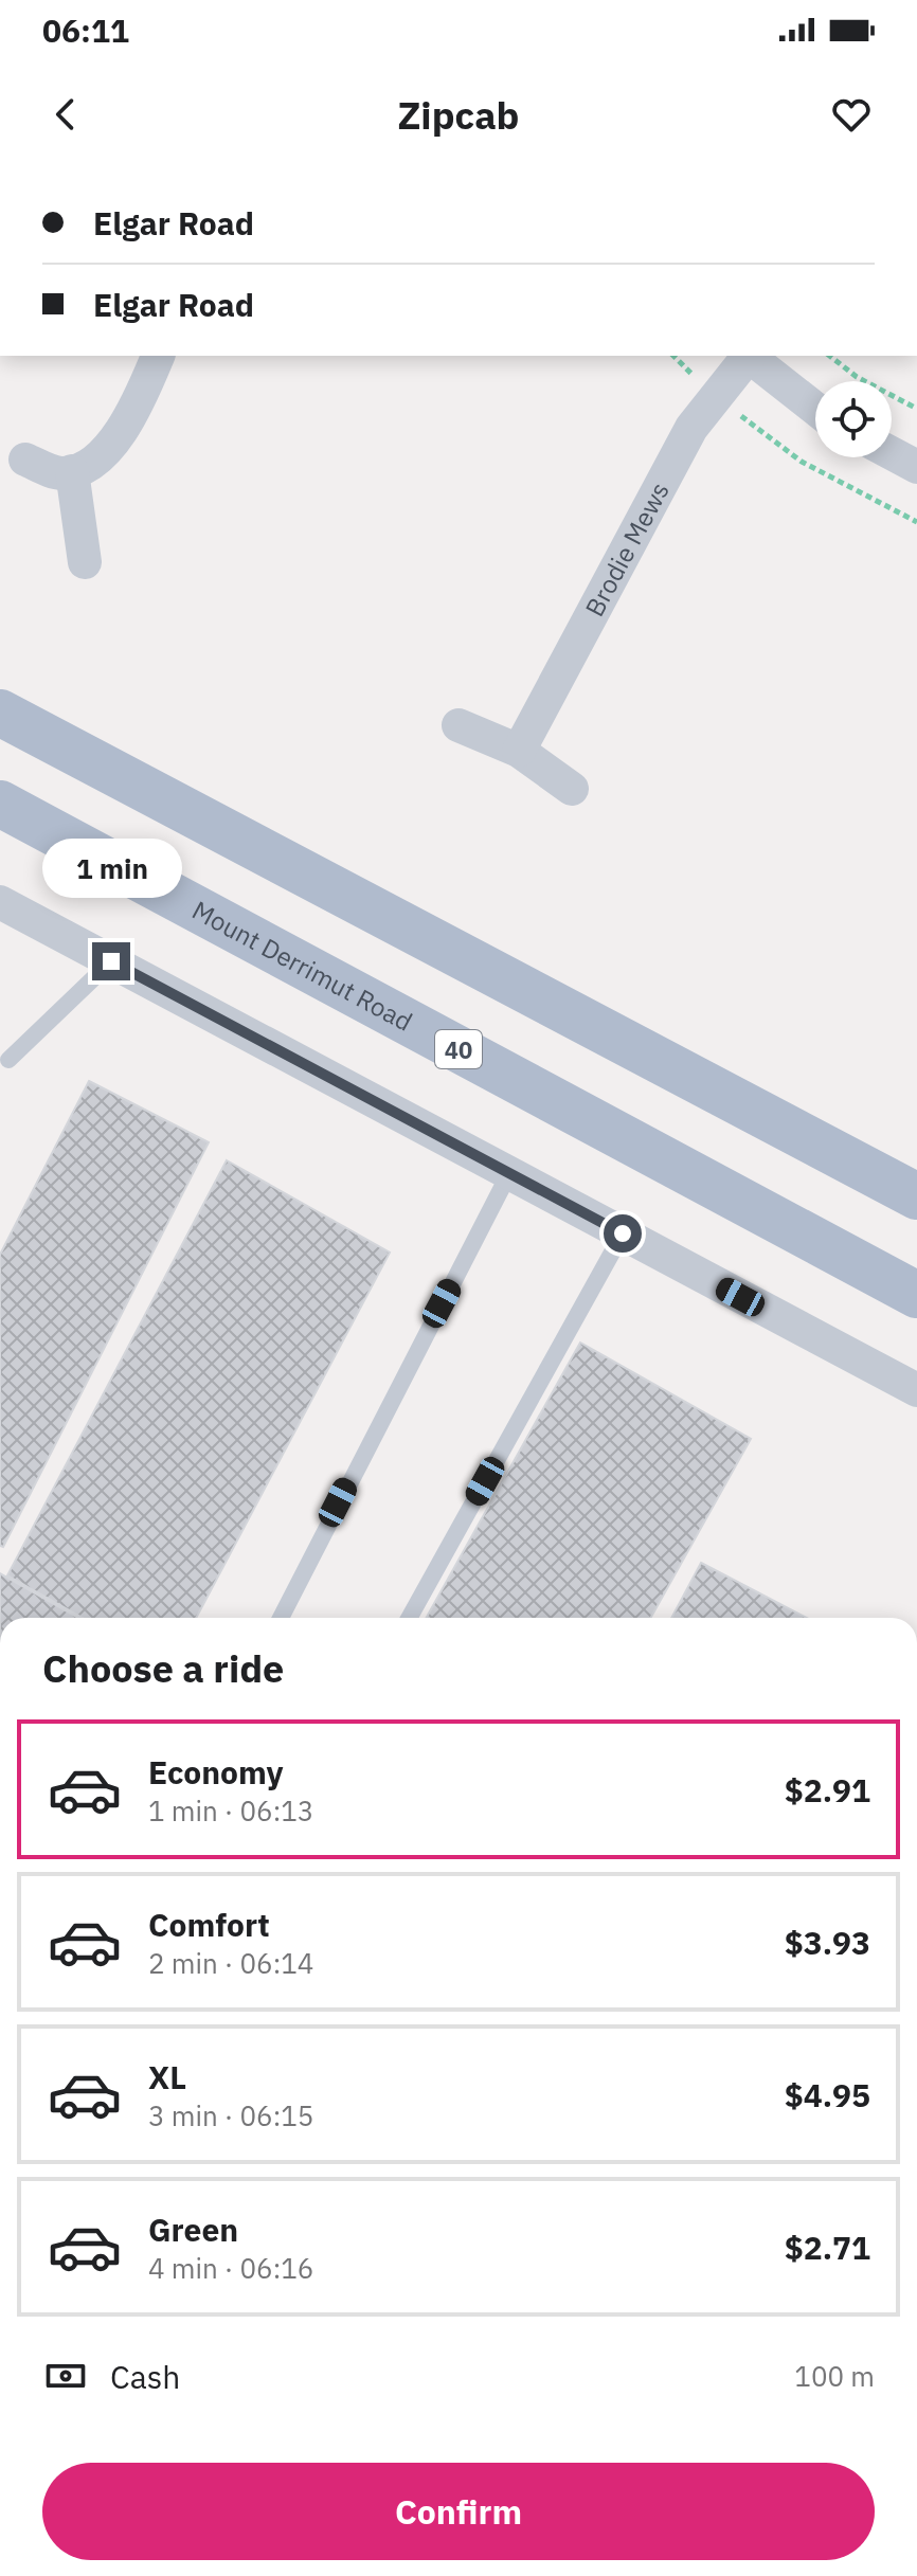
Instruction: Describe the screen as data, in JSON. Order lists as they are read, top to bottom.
{
  "streets": {
    "main road": ["Mount Derrimut Road", "40"],
    "street": ["Brodie Mews"]
  },
  "page": {
    "status": "06:11",
    "header": "Zipcab",
    "banner": ["Elgar Road", "Elgar Road"],
    "bubble": "1 min",
    "heading": "Choose a ride",
    "list": [
      {
        "name": "Economy",
        "note": "1 min · 06:13",
        "value": "$2.91"
      },
      {
        "name": "Comfort",
        "note": "2 min · 06:14",
        "value": "$3.93"
      },
      {
        "name": "XL",
        "note": "3 min · 06:15",
        "value": "$4.95"
      },
      {
        "name": "Green",
        "note": "4 min · 06:16",
        "value": "$2.71"
      }
    ],
    "pay": ["Cash", "100 m"],
    "buttons": "Confirm"
  }
}
